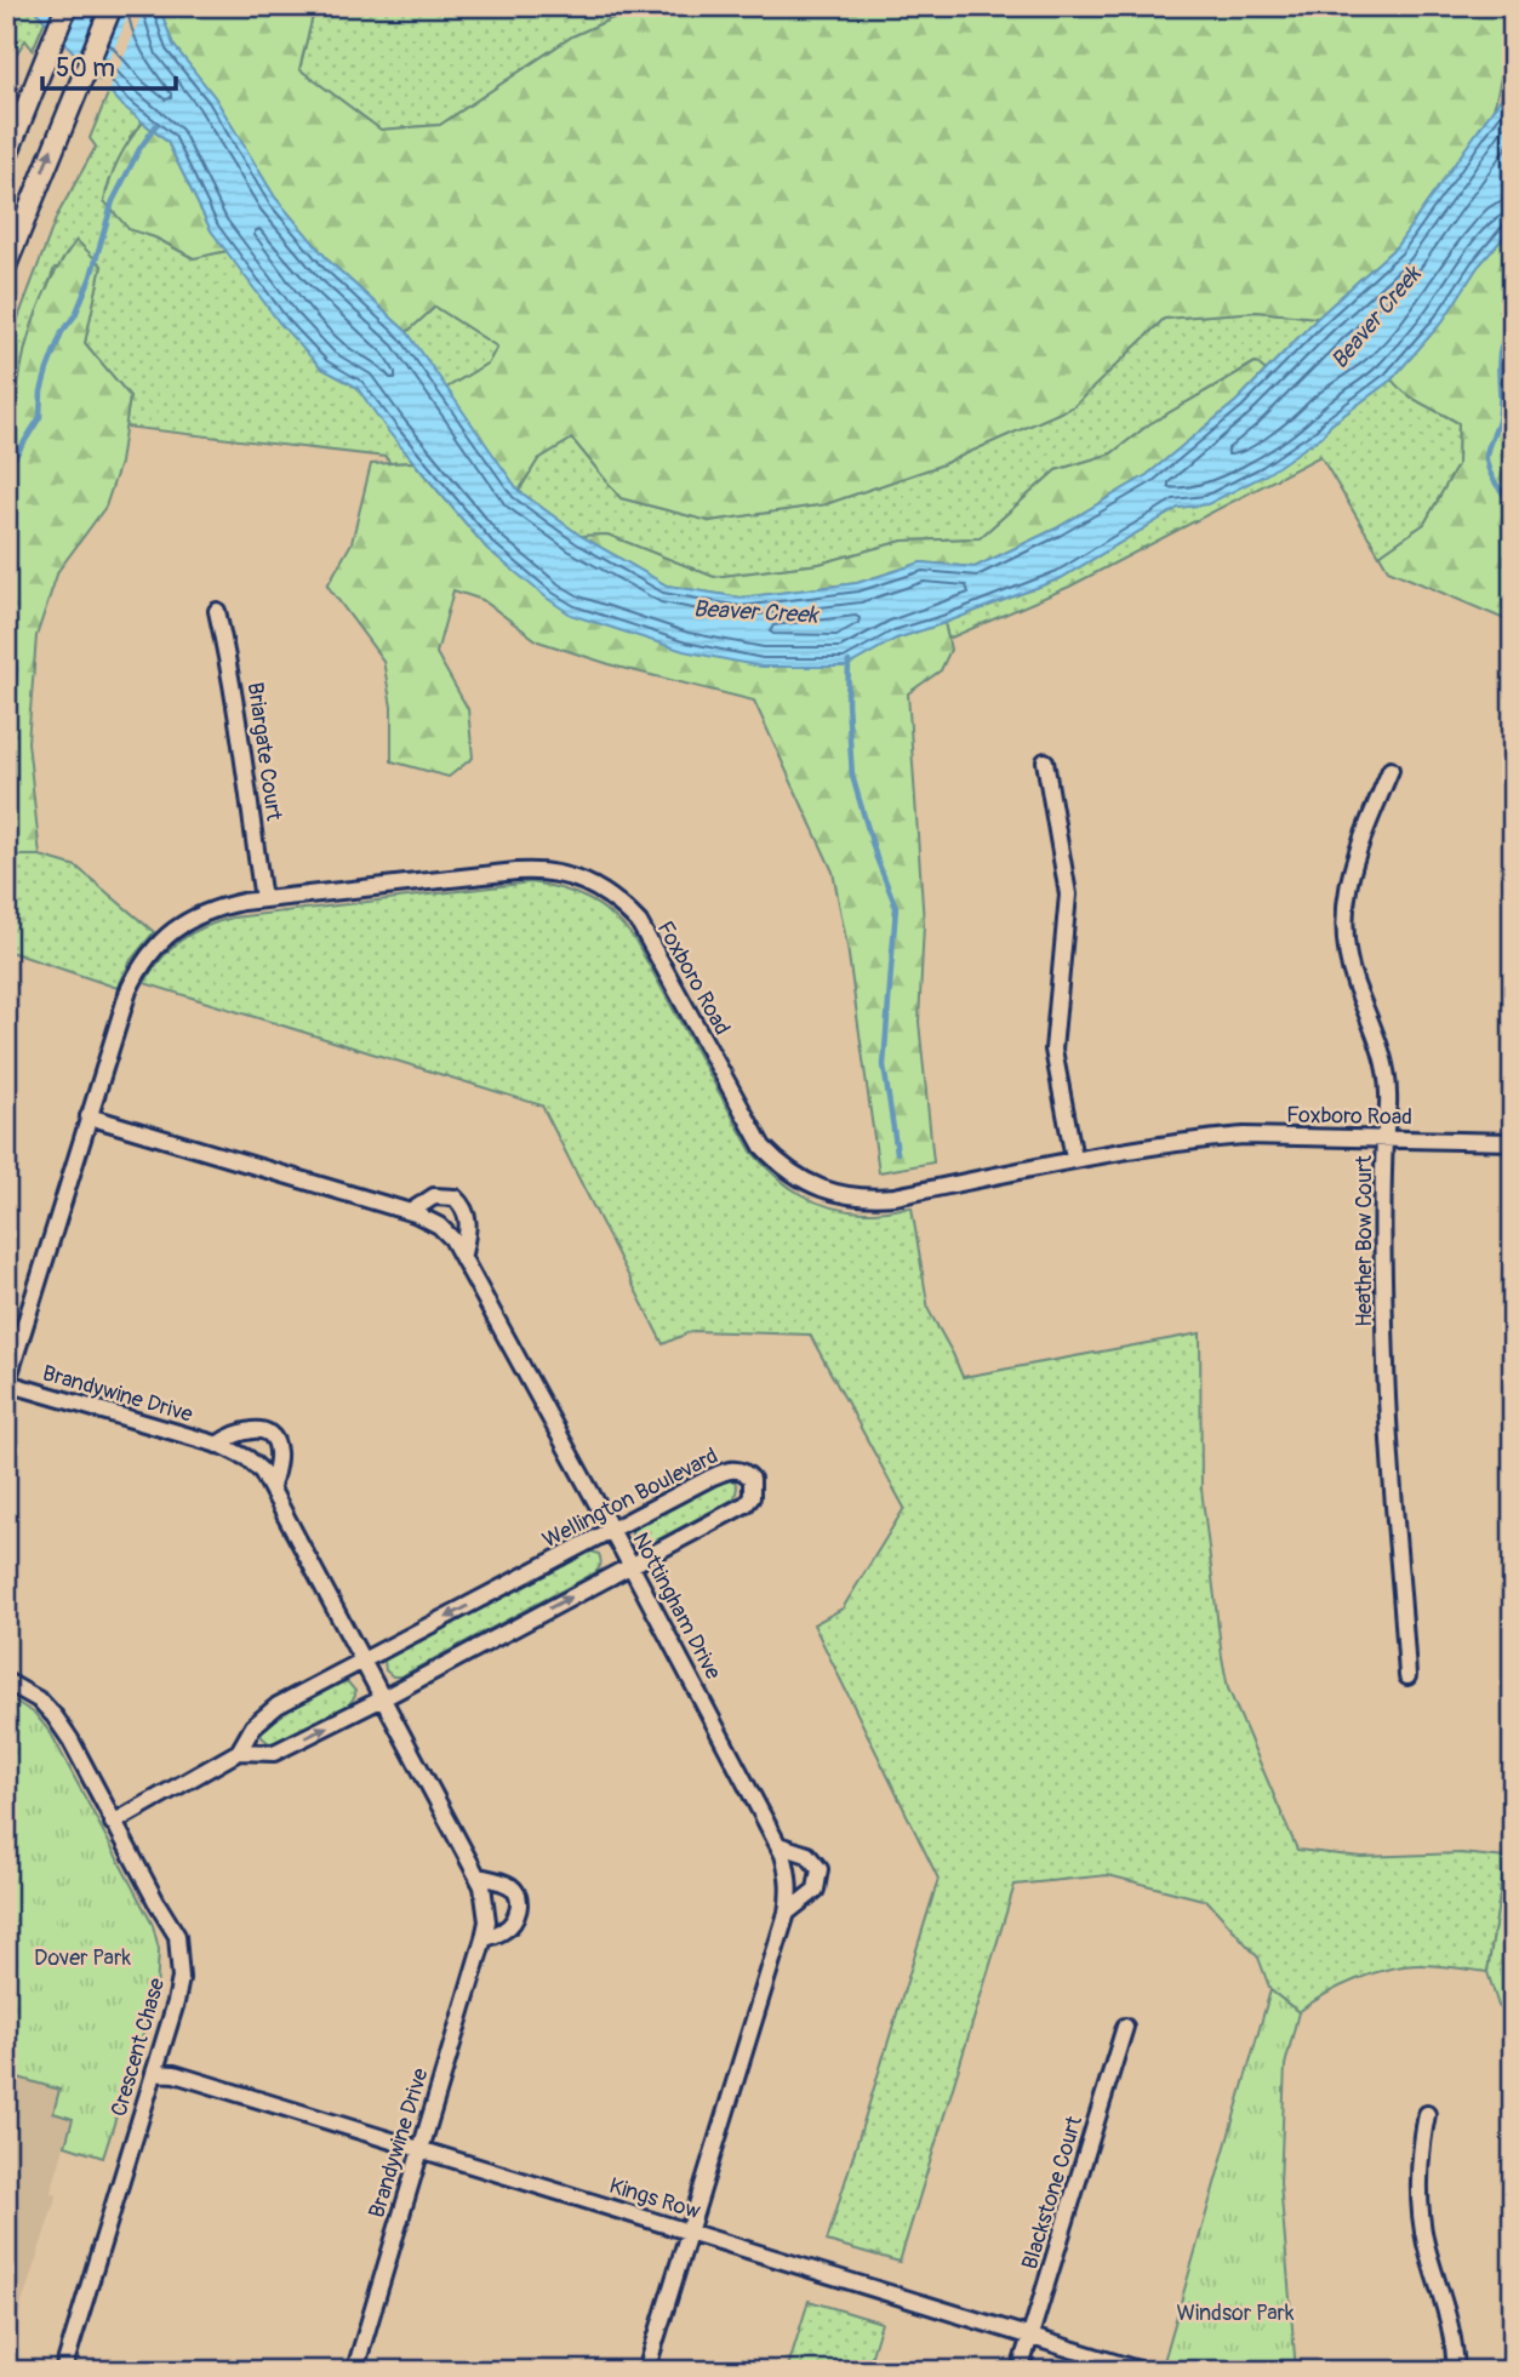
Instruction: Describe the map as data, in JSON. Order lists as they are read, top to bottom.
{
  "streets": {
    "street": [
      "Briargate Court",
      "Foxboro Road",
      "Heather Bow Court",
      "Brandywine Drive",
      "Wellington Boulevard",
      "Nottingham Drive",
      "Crescent Chase",
      "Blackstone Court",
      "Kings Row"
    ]
  },
  "crossings": [
    ["Briargate Court", "Foxboro Road"],
    ["Foxboro Road", "Heather Bow Court"],
    ["Foxboro Road", "Brandywine Drive"],
    ["Foxboro Road", "Nottingham Drive"],
    ["Brandywine Drive", "Wellington Boulevard"],
    ["Brandywine Drive", "Kings Row"],
    ["Wellington Boulevard", "Nottingham Drive"],
    ["Wellington Boulevard", "Crescent Chase"],
    ["Nottingham Drive", "Kings Row"],
    ["Crescent Chase", "Kings Row"],
    ["Blackstone Court", "Kings Row"]
  ],
  "water": ["Beaver Creek"],
  "parks": ["Dover Park", "Windsor Park"],
  "scale_bar": "50 m"
}
